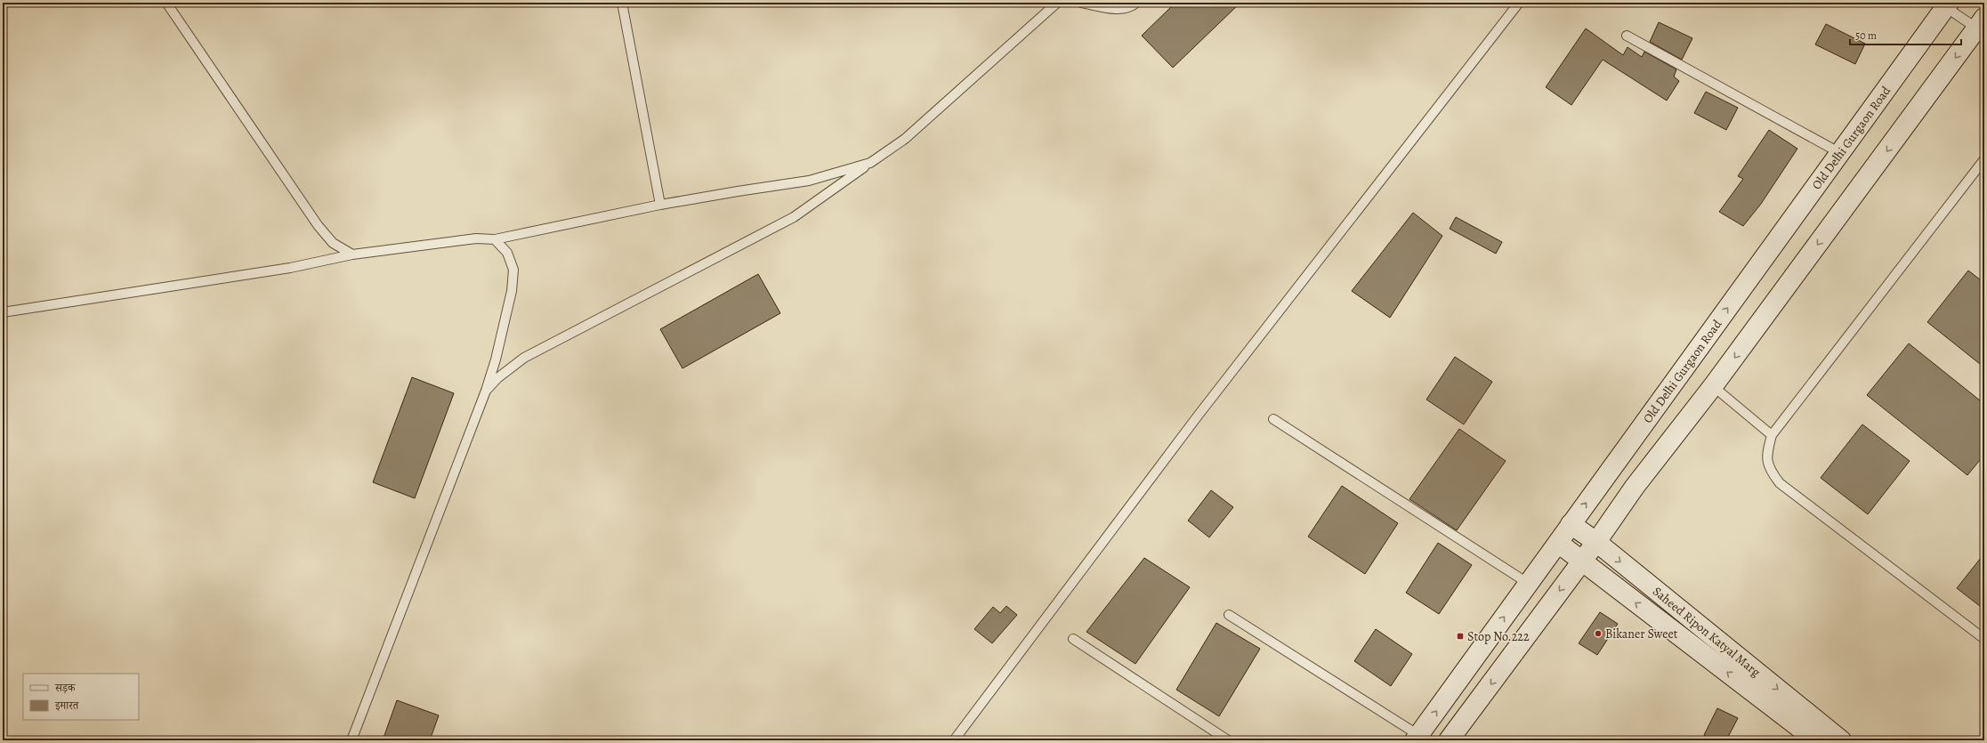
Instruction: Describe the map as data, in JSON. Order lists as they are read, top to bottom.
{
  "streets": {
    "main road": ["Old Delhi Gurgaon Road", "Saheed Ripon Katyal Marg"]
  },
  "crossings": [
    ["Old Delhi Gurgaon Road", "Saheed Ripon Katyal Marg"]
  ],
  "places": {
    "other": ["Bikaner Sweet"],
    "transit": ["Stop No.222"]
  },
  "legend": ["सड़क", "इमारत"],
  "scale_bar": "50 m"
}
